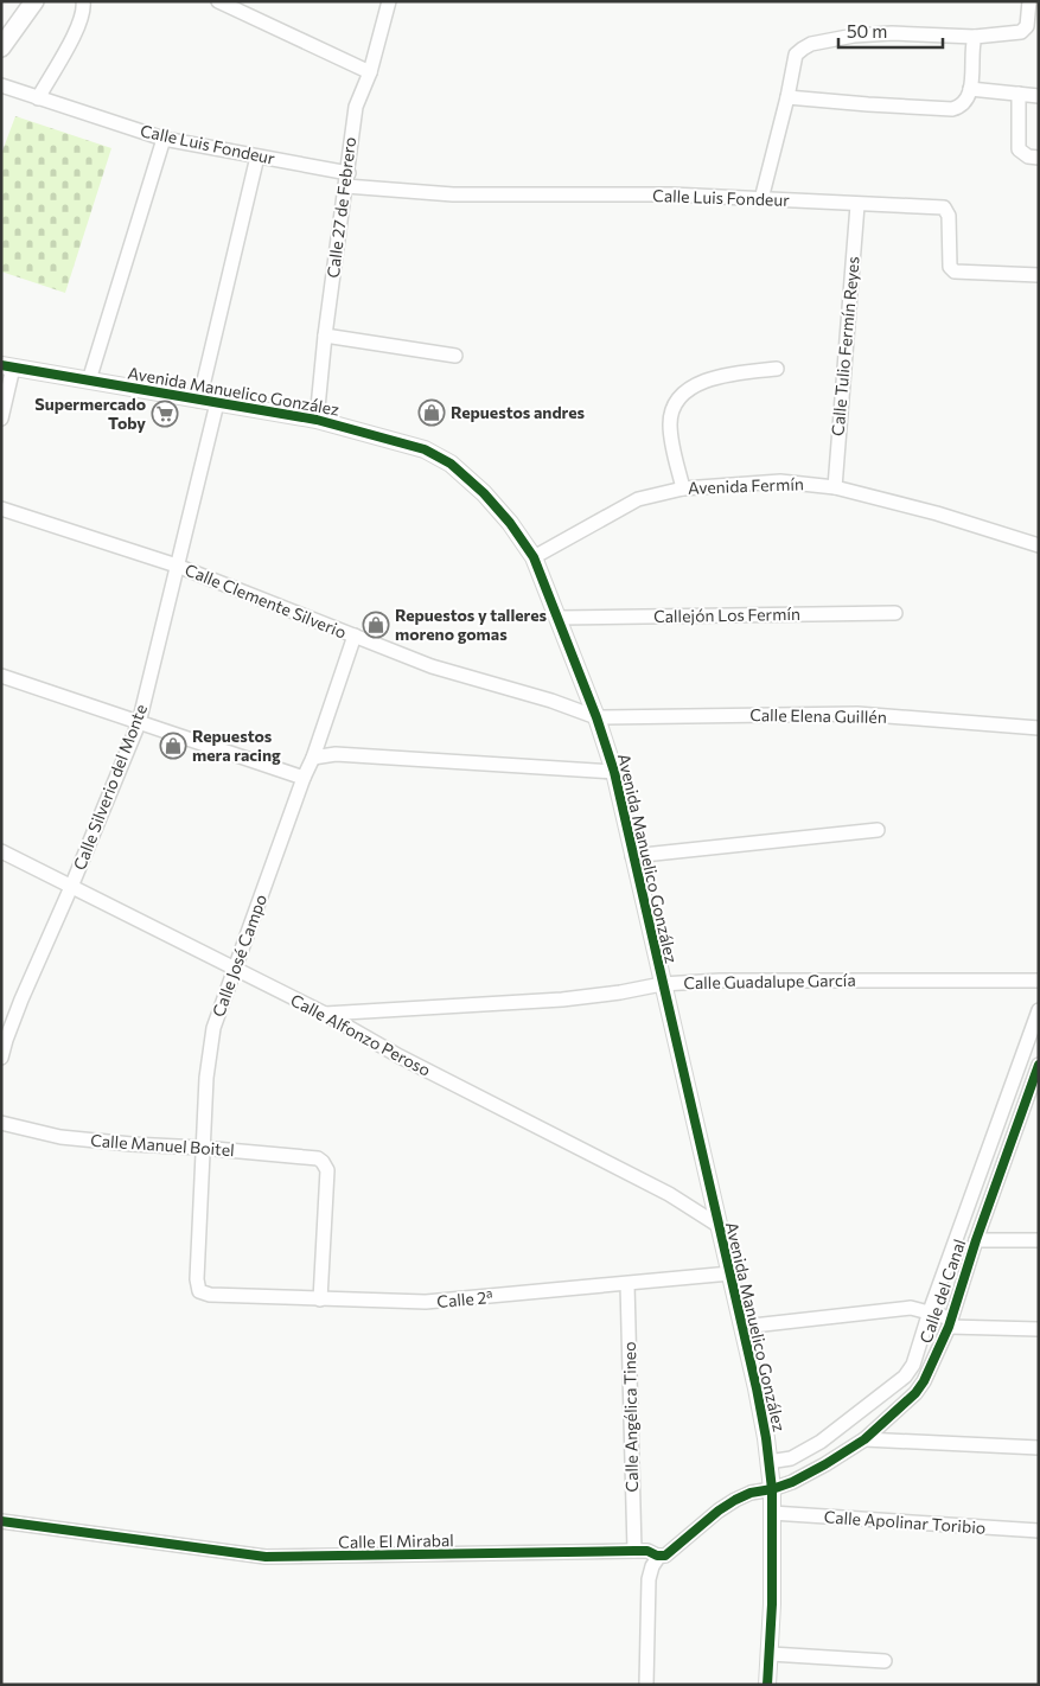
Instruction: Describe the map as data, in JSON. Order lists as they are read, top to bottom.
{
  "streets": {
    "street": [
      "Calle Luis Fondeur",
      "Calle 27 de Febrero",
      "Calle Tulio Fermín Reyes",
      "Avenida Manuelico González",
      "Avenida Fermín",
      "Calle Clemente Silverio",
      "Callejón Los Fermín",
      "Calle Elena Guillén",
      "Calle Silverio del Monte",
      "Calle José Campo",
      "Calle Guadalupe García",
      "Calle Alfonzo Peroso",
      "Calle Manuel Boitel",
      "Calle del Canal",
      "Calle 2ª",
      "Calle Angélica Tineo",
      "Calle Apolinar Toribio",
      "Calle El Mirabal"
    ]
  },
  "crossings": [
    ["Calle Luis Fondeur", "Calle 27 de Febrero"],
    ["Calle Luis Fondeur", "Calle Tulio Fermín Reyes"],
    ["Calle 27 de Febrero", "Avenida Manuelico González"],
    ["Calle Tulio Fermín Reyes", "Avenida Fermín"],
    ["Avenida Manuelico González", "Avenida Fermín"],
    ["Avenida Manuelico González", "Calle Clemente Silverio"],
    ["Avenida Manuelico González", "Callejón Los Fermín"],
    ["Avenida Manuelico González", "Calle Elena Guillén"],
    ["Avenida Manuelico González", "Calle Silverio del Monte"],
    ["Avenida Manuelico González", "Calle Guadalupe García"],
    ["Avenida Manuelico González", "Calle Alfonzo Peroso"],
    ["Avenida Manuelico González", "Calle del Canal"],
    ["Avenida Manuelico González", "Calle 2ª"],
    ["Avenida Manuelico González", "Calle Apolinar Toribio"],
    ["Calle Clemente Silverio", "Calle Elena Guillén"],
    ["Calle Clemente Silverio", "Calle Silverio del Monte"],
    ["Calle Clemente Silverio", "Calle José Campo"],
    ["Calle Silverio del Monte", "Calle Alfonzo Peroso"],
    ["Calle José Campo", "Calle Alfonzo Peroso"],
    ["Calle José Campo", "Calle Manuel Boitel"],
    ["Calle José Campo", "Calle 2ª"],
    ["Calle Guadalupe García", "Calle Alfonzo Peroso"],
    ["Calle Manuel Boitel", "Calle 2ª"],
    ["Calle 2ª", "Calle Angélica Tineo"],
    ["Calle Angélica Tineo", "Calle El Mirabal"]
  ],
  "places": {
    "shop": ["Repuestos andres", "Repuestos y talleres moreno gomas", "Repuestos mera racing"],
    "supermarket": ["Supermercado Toby"]
  },
  "scale_bar": "50 m"
}
